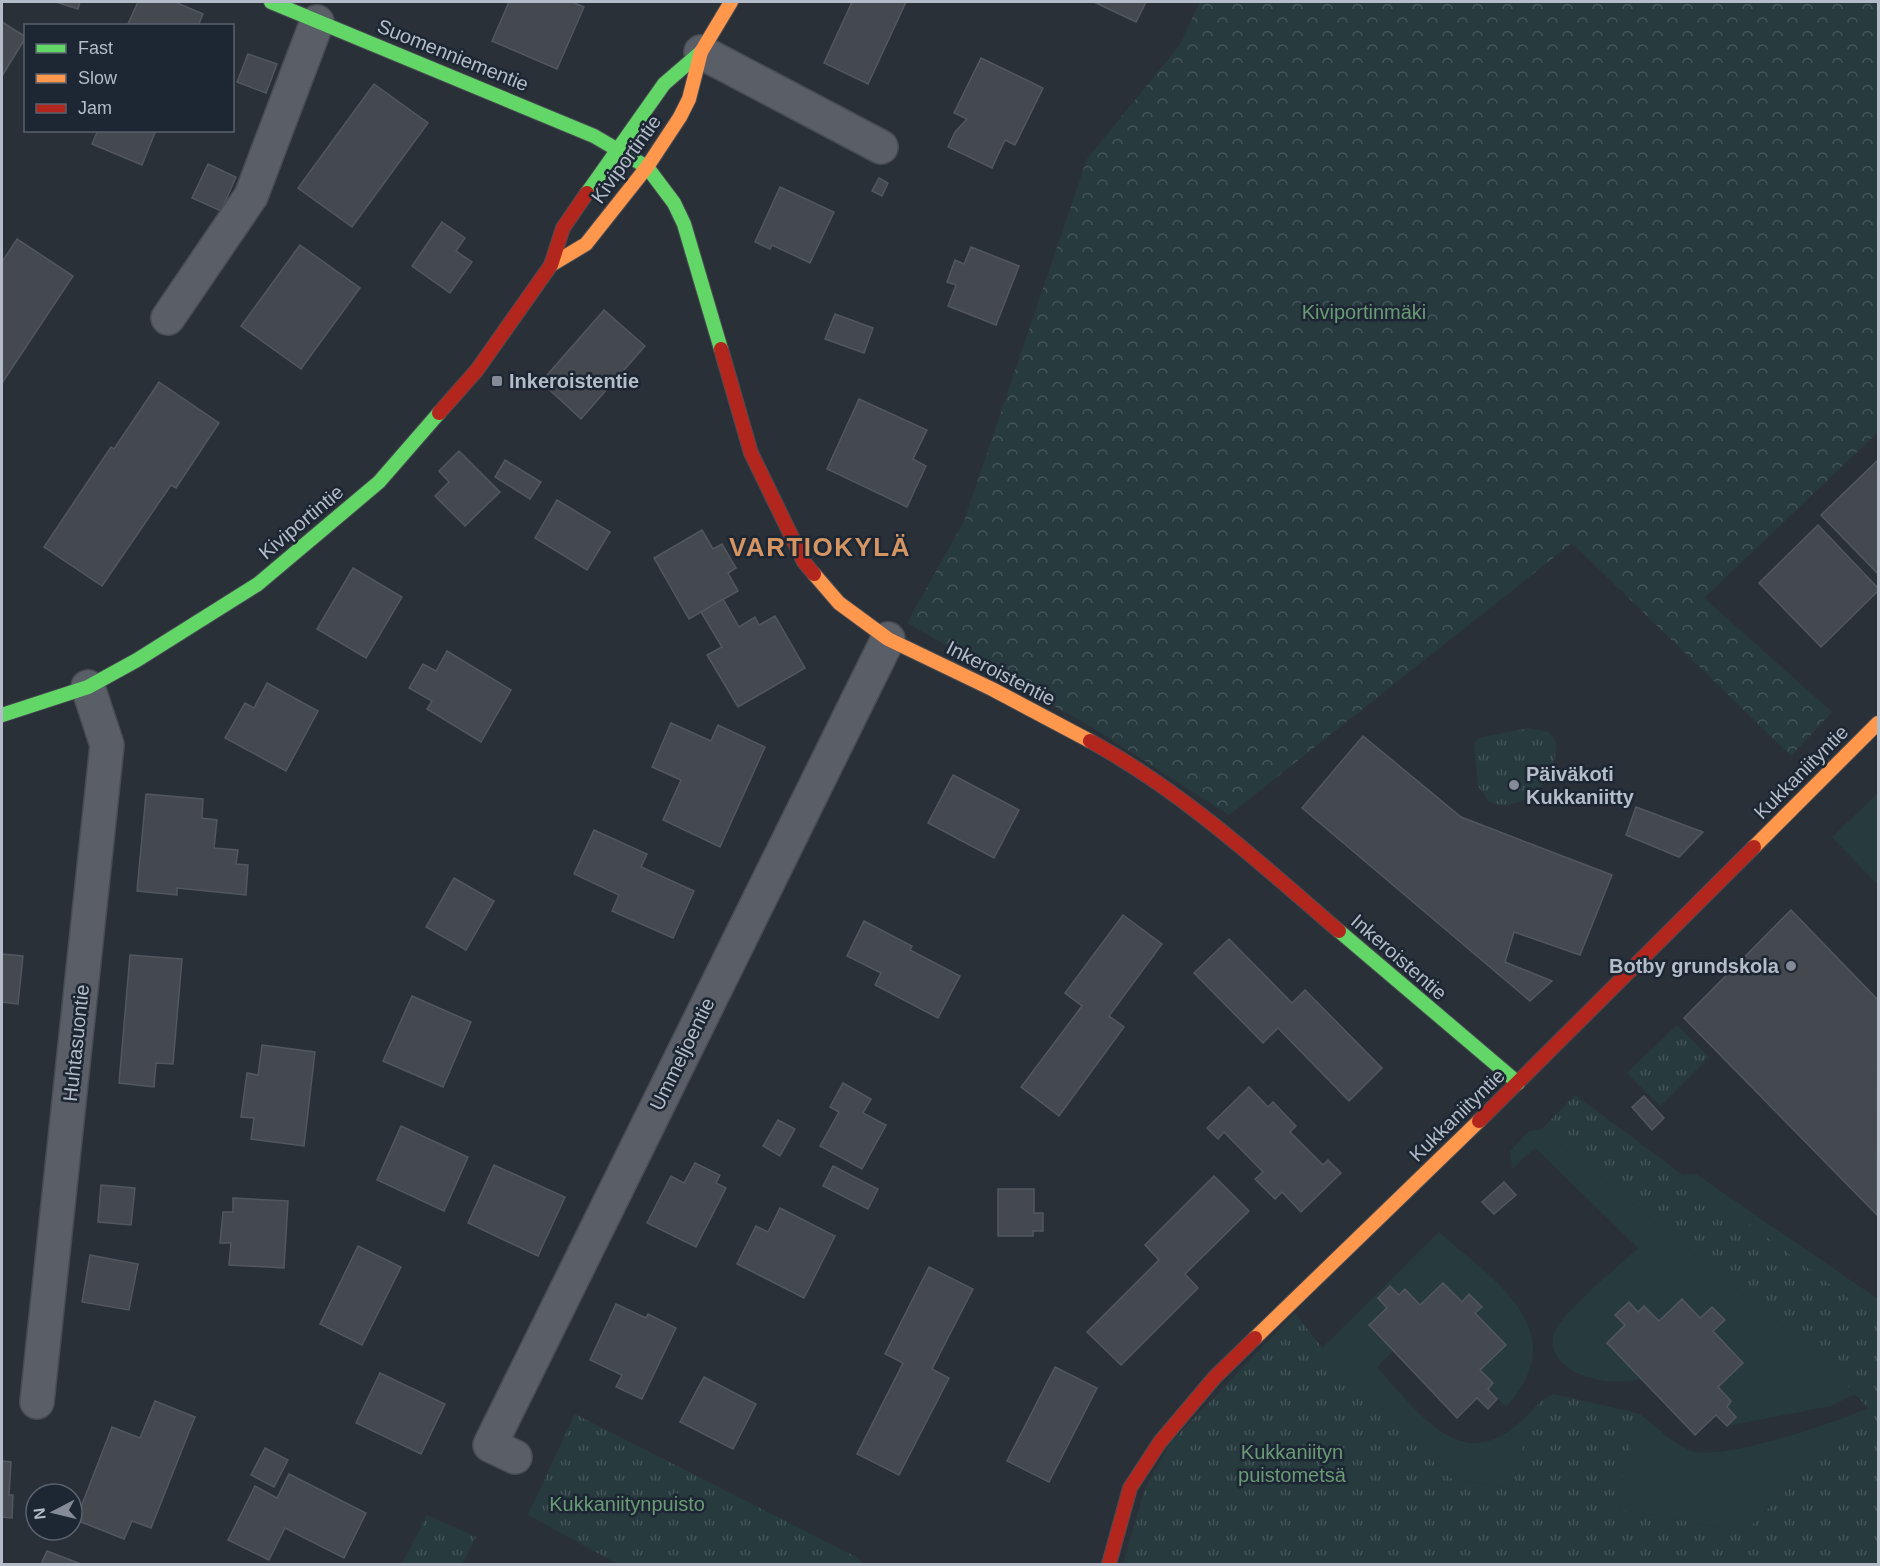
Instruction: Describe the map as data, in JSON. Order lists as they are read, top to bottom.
{
  "streets": {
    "street": [
      "Suomenniementie",
      "Kiviportintie",
      "Inkeroistentie",
      "Kukkaniityntie",
      "Huhtasuontie",
      "Ummeljoentie"
    ]
  },
  "crossings": [
    ["Suomenniementie", "Kiviportintie"],
    ["Suomenniementie", "Inkeroistentie"],
    ["Kiviportintie", "Inkeroistentie"],
    ["Kiviportintie", "Huhtasuontie"],
    ["Inkeroistentie", "Kukkaniityntie"],
    ["Inkeroistentie", "Ummeljoentie"]
  ],
  "districts": ["VARTIOKYLÄ"],
  "parks": ["Kiviportinmäki", "Kukkaniityn puistometsä", "Kukkaniitynpuisto"],
  "places": {
    "transit": ["Inkeroistentie"],
    "other": ["Päiväkoti Kukkaniitty", "Botby grundskola"]
  },
  "legend": ["Fast", "Slow", "Jam"],
  "north": "left"
}
